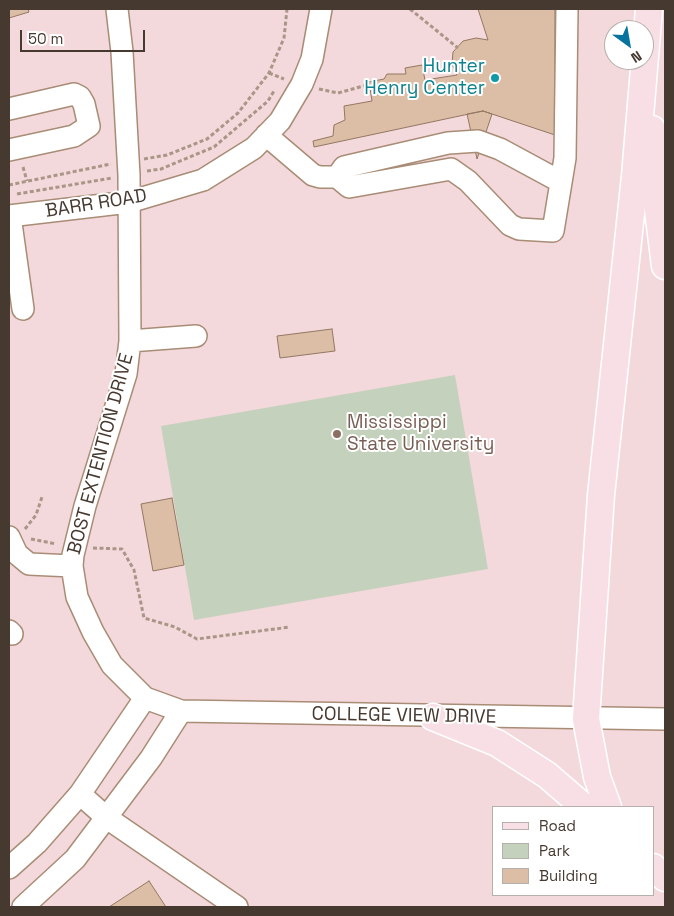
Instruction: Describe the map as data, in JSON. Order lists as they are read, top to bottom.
{
  "streets": {
    "street": ["BARR ROAD", "BOST EXTENTION DRIVE", "COLLEGE VIEW DRIVE"]
  },
  "crossings": [
    ["BARR ROAD", "BOST EXTENTION DRIVE"],
    ["BOST EXTENTION DRIVE", "COLLEGE VIEW DRIVE"]
  ],
  "places": ["Hunter Henry Center", "Mississippi State University"],
  "legend": ["Road", "Park", "Building"],
  "scale_bar": "50 m",
  "north": "bottom right"
}
